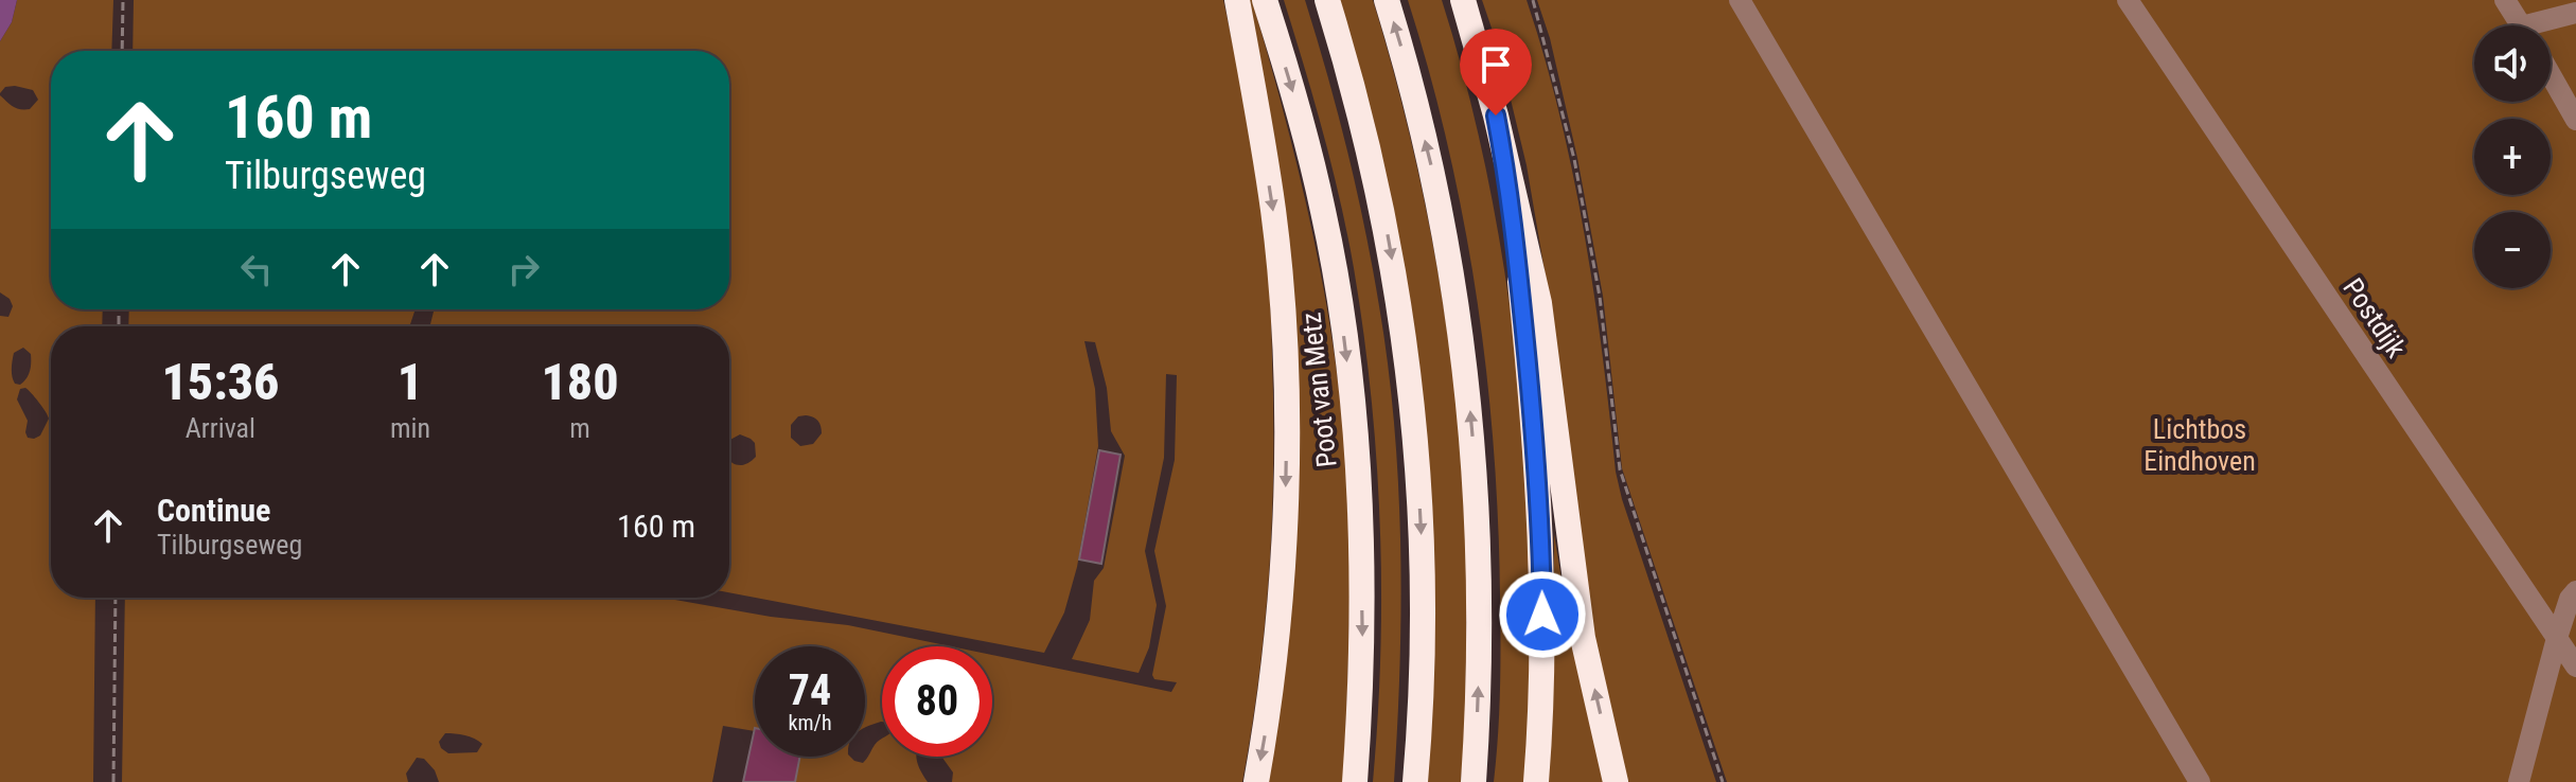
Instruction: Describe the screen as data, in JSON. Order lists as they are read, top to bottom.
{
  "streets": {
    "highway": ["Poot van Metz"],
    "street": ["Postdijk"]
  },
  "parks": ["Lichtbos Eindhoven"],
  "page": {
    "map_buttons": ["+", "−"],
    "turn": ["160 m", "Tilburgseweg"],
    "eta": [
      "15:36",
      "Arrival",
      "1",
      "min",
      "180",
      "m"
    ],
    "list": [
      {
        "name": "Continue",
        "note": "Tilburgseweg",
        "value": "160 m"
      }
    ],
    "speed": "74 km/h",
    "limit": "80"
  }
}
